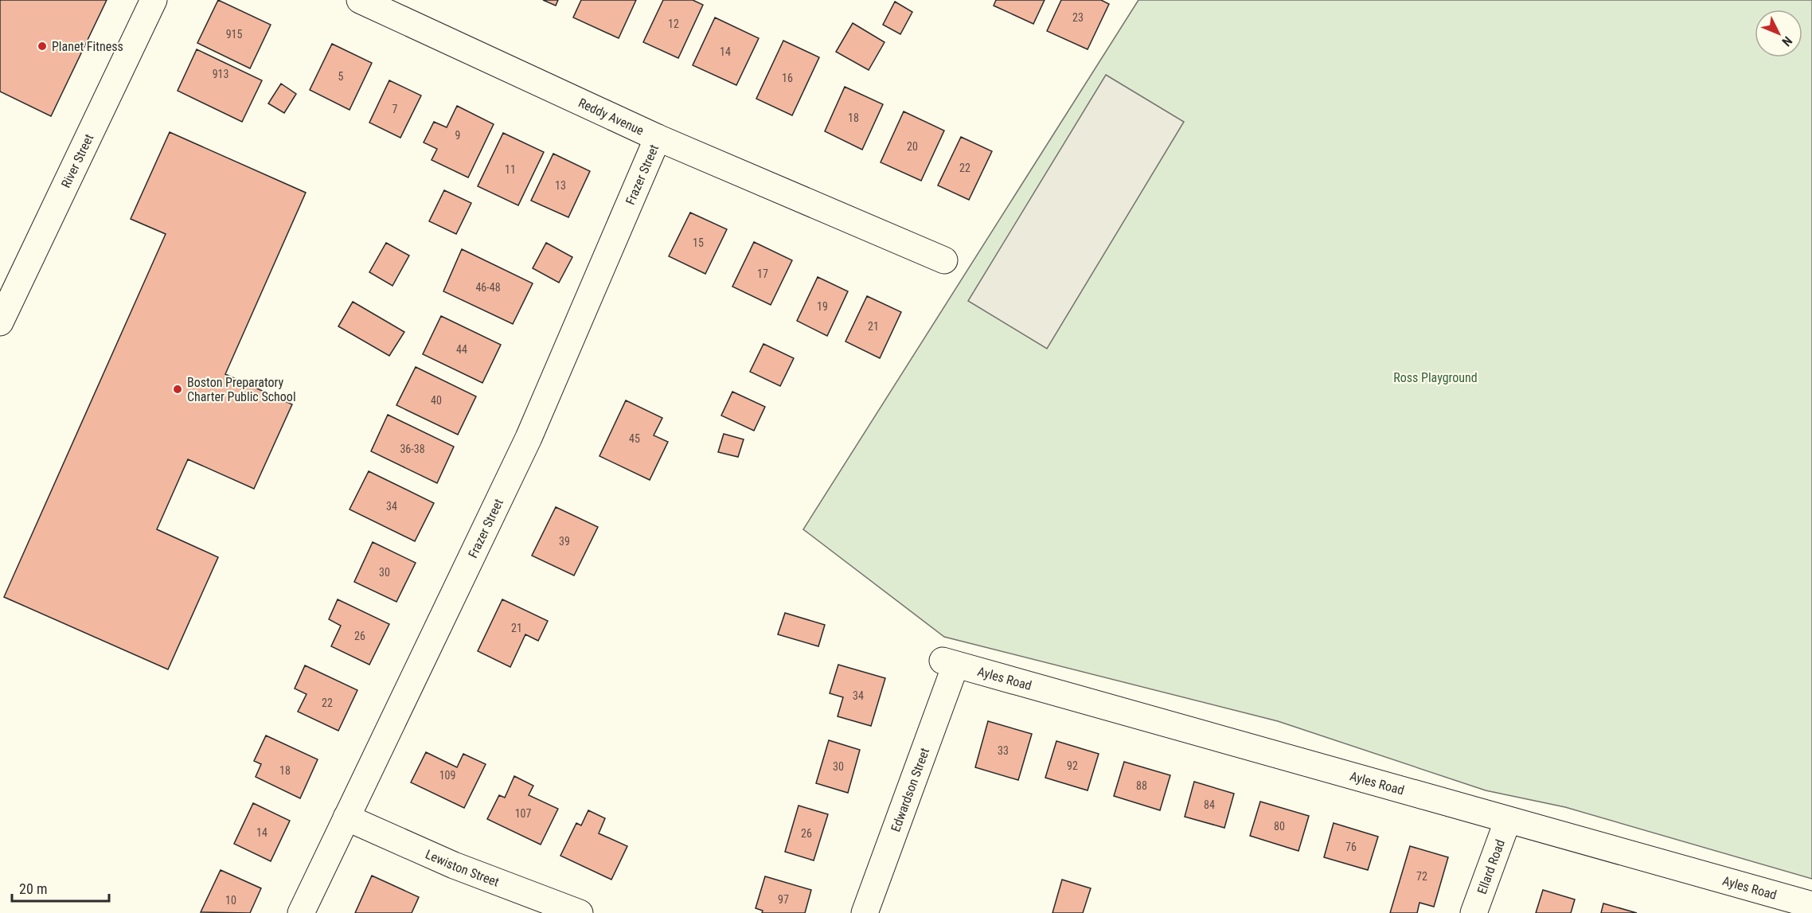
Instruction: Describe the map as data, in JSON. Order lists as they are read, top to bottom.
{
  "streets": {
    "street": [
      "Reddy Avenue",
      "River Street",
      "Frazer Street",
      "Ayles Road",
      "Edwardson Street",
      "Lewiston Street",
      "Ellard Road"
    ]
  },
  "crossings": [
    ["Reddy Avenue", "Frazer Street"],
    ["Frazer Street", "Lewiston Street"],
    ["Ayles Road", "Edwardson Street"],
    ["Ayles Road", "Ellard Road"]
  ],
  "parks": ["Ross Playground"],
  "places": ["Planet Fitness", "Boston Preparatory Charter Public School"],
  "house_numbers": [
    "23",
    "12",
    "915",
    "14",
    "913",
    "5",
    "16",
    "7",
    "18",
    "9",
    "20",
    "22",
    "11",
    "13",
    "15",
    "17",
    "46-48",
    "19",
    "21",
    "44",
    "40",
    "45",
    "36-38",
    "34",
    "39",
    "30",
    "21",
    "26",
    "34",
    "22",
    "33",
    "92",
    "30",
    "18",
    "109",
    "88",
    "84",
    "107",
    "80",
    "14",
    "26",
    "76",
    "72",
    "97",
    "10"
  ],
  "scale_bar": "20 m",
  "north": "bottom right"
}
